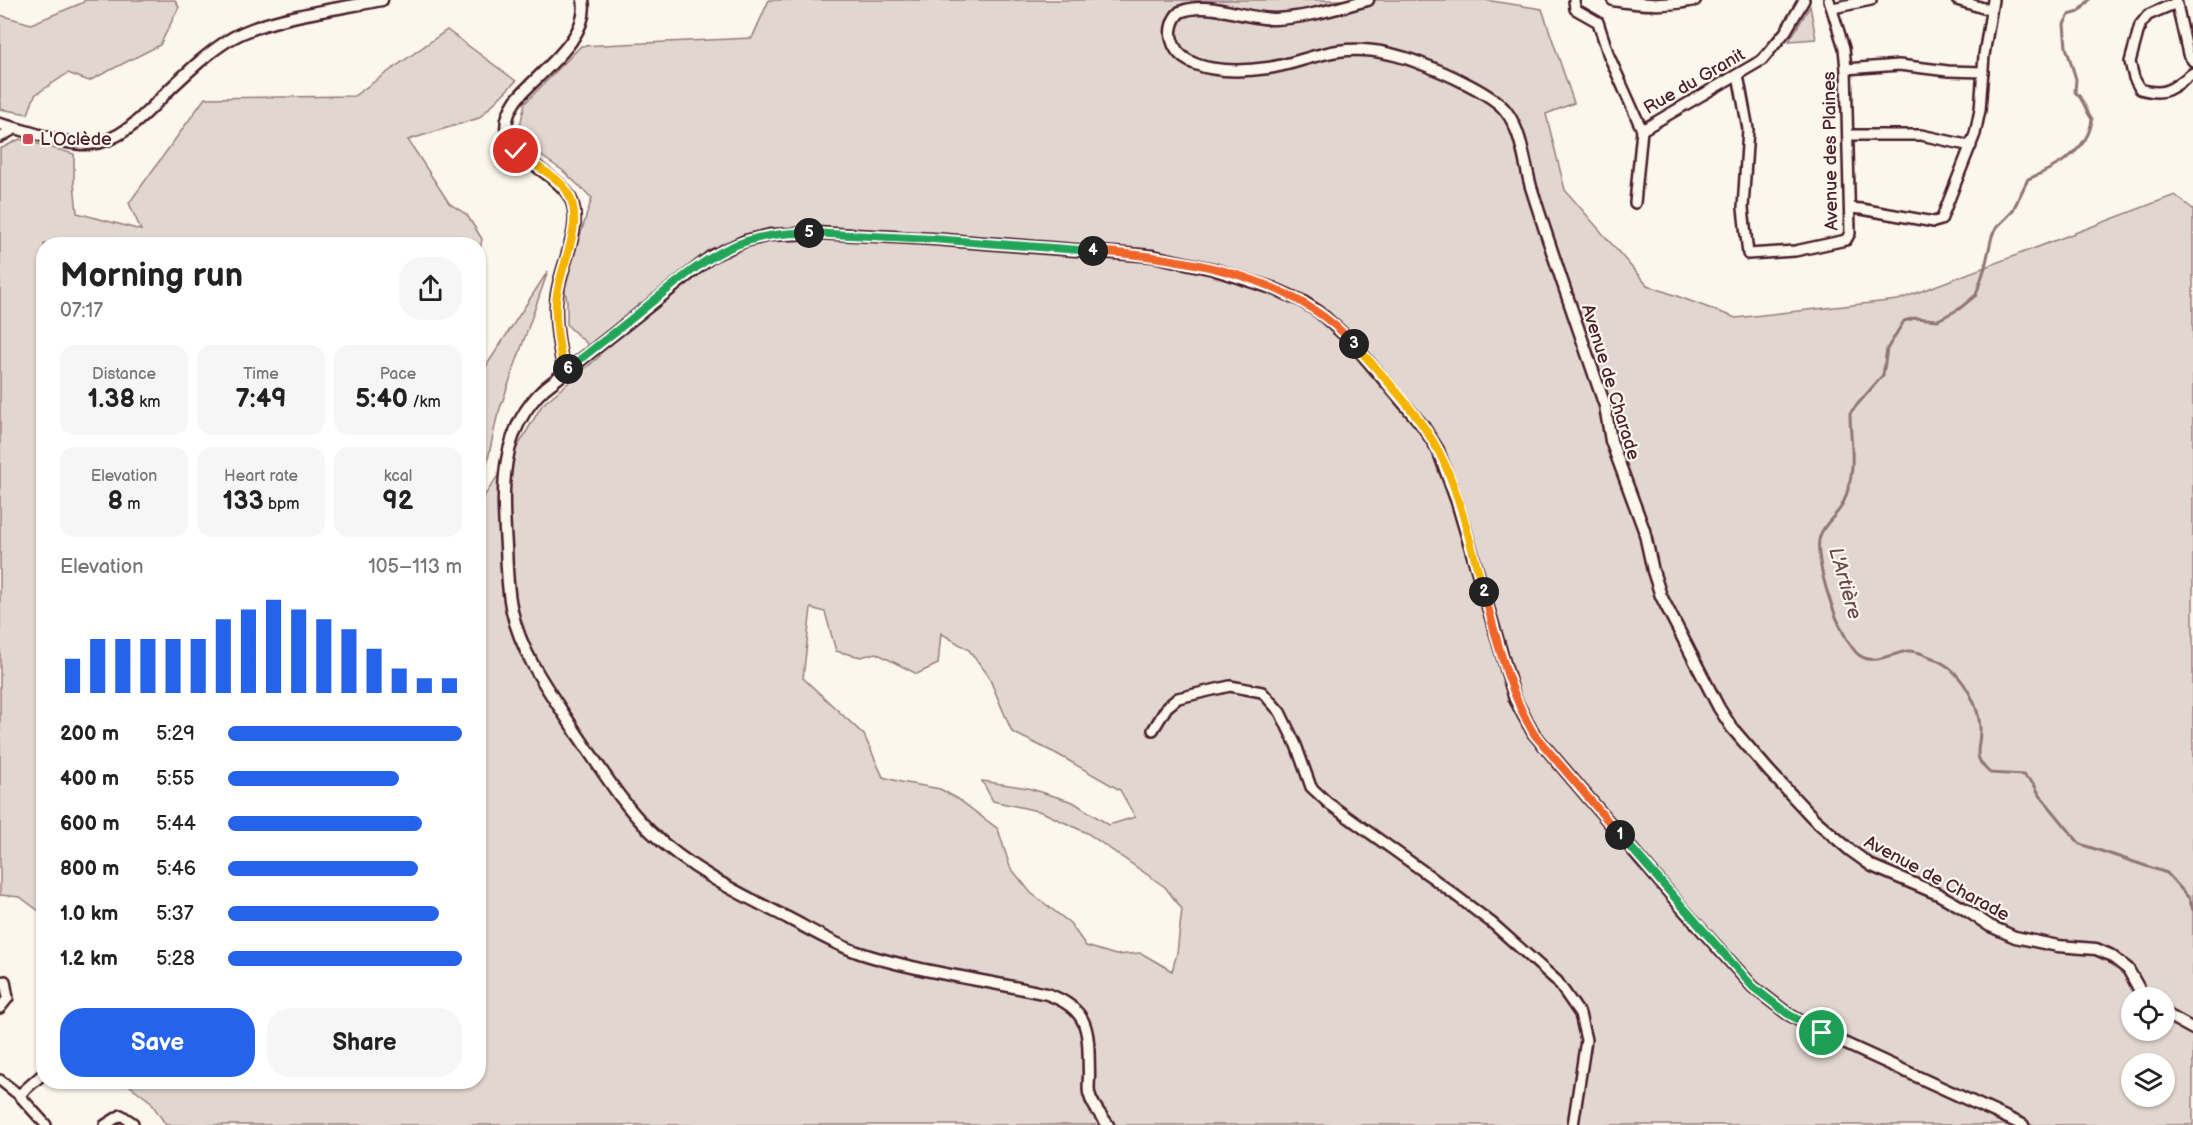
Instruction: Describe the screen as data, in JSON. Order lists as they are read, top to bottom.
{
  "streets": {
    "street": ["Rue du Granit", "Avenue des Plaines", "Avenue de Charade"]
  },
  "crossings": [
    ["Rue du Granit", "Avenue des Plaines"]
  ],
  "water": ["L'Artière"],
  "places": {
    "transit": ["L'Oclède"]
  },
  "page": {
    "pins": [
      "5",
      "4",
      "3",
      "6",
      "2",
      "1"
    ],
    "heading": ["Morning run", "07:17"],
    "stats": [
      ["Distance", "1.38 km"],
      ["Time", "7:49"],
      ["Pace", "5:40 /km"],
      ["Elevation", "8 m"],
      ["Heart rate", "133 bpm"],
      ["kcal", "92"]
    ],
    "chart": ["Elevation", "105–113 m"],
    "list": [
      {
        "name": "200 m",
        "note": "5:29"
      },
      {
        "name": "400 m",
        "note": "5:55"
      },
      {
        "name": "600 m",
        "note": "5:44"
      },
      {
        "name": "800 m",
        "note": "5:46"
      },
      {
        "name": "1.0 km",
        "note": "5:37"
      },
      {
        "name": "1.2 km",
        "note": "5:28"
      }
    ],
    "buttons": ["Save", "Share"]
  }
}
